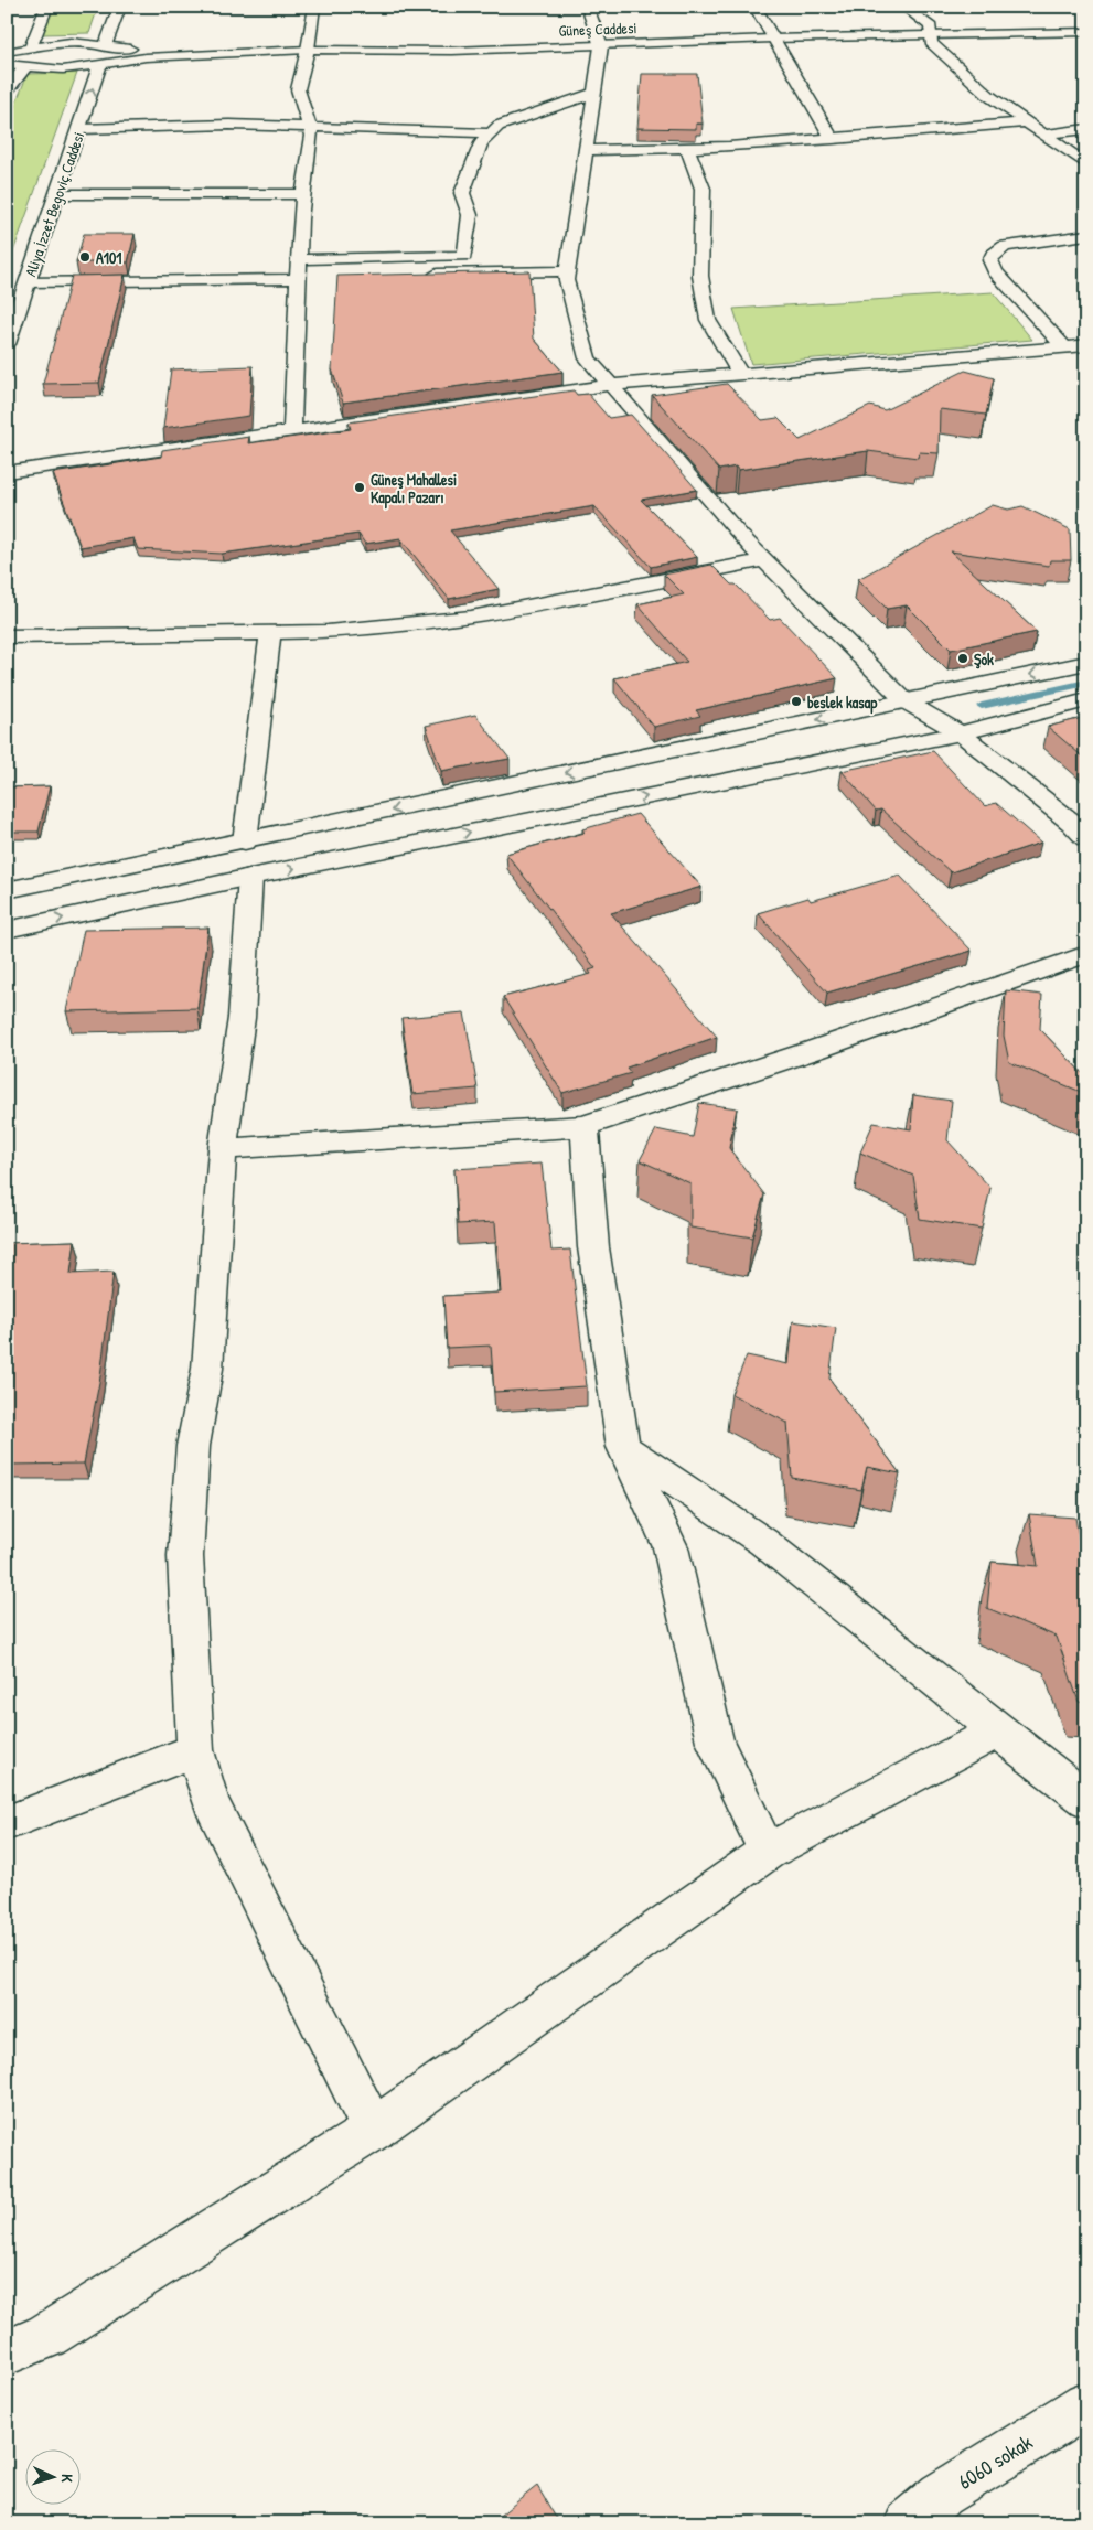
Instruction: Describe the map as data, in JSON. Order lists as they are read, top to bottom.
{
  "streets": {
    "street": ["Güneş Caddesi", "Aliya İzzet Begoviç Caddesi", "6060 sokak"]
  },
  "places": [
    "A101",
    "Güneş Mahallesi Kapalı Pazarı",
    "Şok",
    "beslek kasap"
  ],
  "north": "right"
}
